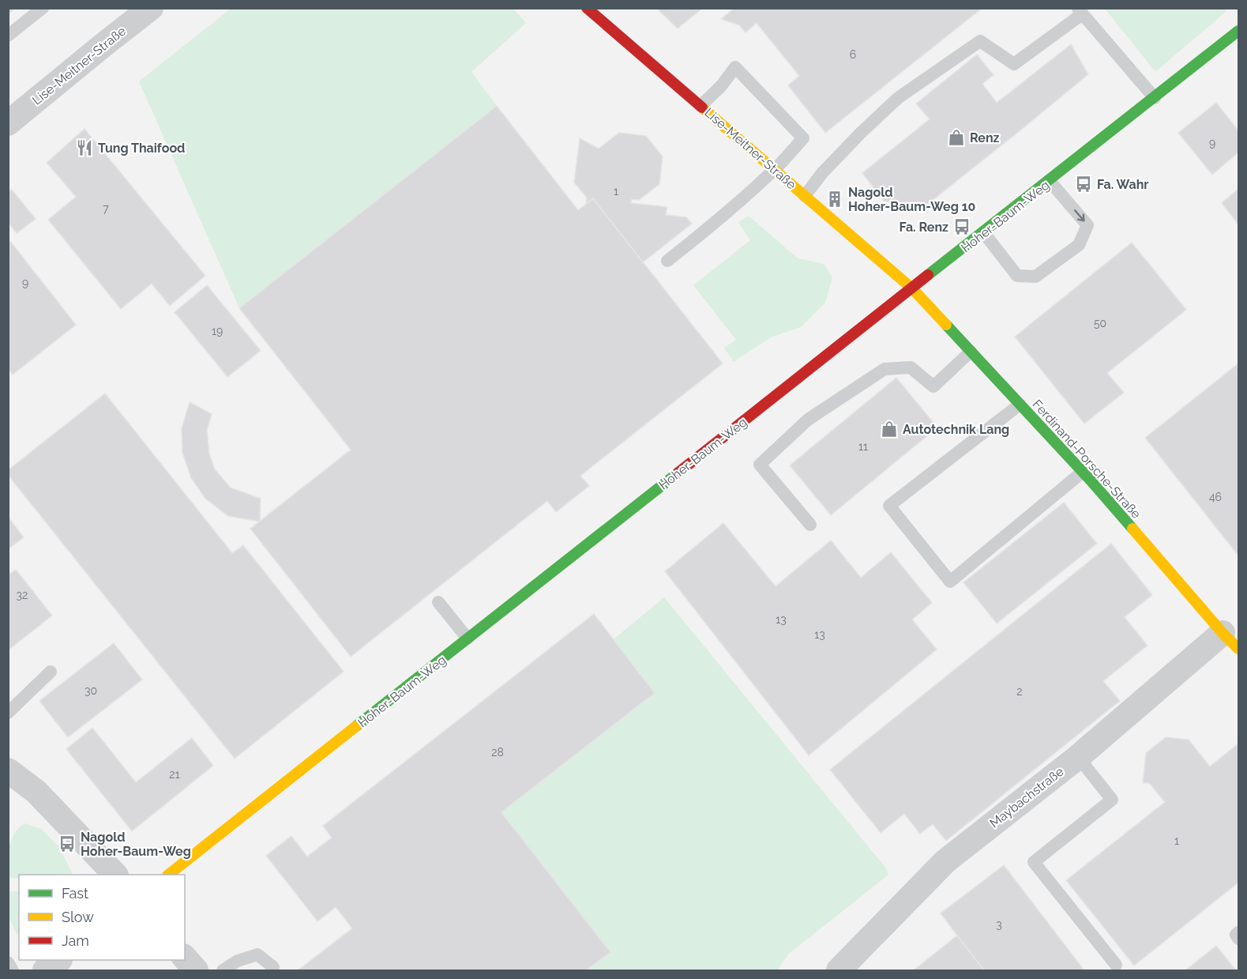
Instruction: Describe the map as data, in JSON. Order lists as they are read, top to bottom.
{
  "streets": {
    "street": [
      "Lise-Meitner-Straße",
      "Hoher-Baum-Weg",
      "Ferdinand-Porsche-Straße",
      "Maybachstraße"
    ]
  },
  "crossings": [
    ["Lise-Meitner-Straße", "Hoher-Baum-Weg"],
    ["Lise-Meitner-Straße", "Ferdinand-Porsche-Straße"],
    ["Hoher-Baum-Weg", "Ferdinand-Porsche-Straße"],
    ["Ferdinand-Porsche-Straße", "Maybachstraße"]
  ],
  "places": {
    "shop": ["Renz", "Autotechnik Lang"],
    "restaurant": ["Tung Thaifood"],
    "bus stop": ["Fa. Wahr", "Fa. Renz", "Nagold Hoher-Baum-Weg"],
    "building": ["Nagold Hoher-Baum-Weg 10"]
  },
  "house_numbers": [
    "6",
    "9",
    "1",
    "7",
    "9",
    "50",
    "19",
    "11",
    "46",
    "32",
    "13",
    "13",
    "30",
    "2",
    "28",
    "21",
    "1",
    "3"
  ],
  "legend": ["Fast", "Slow", "Jam"]
}
